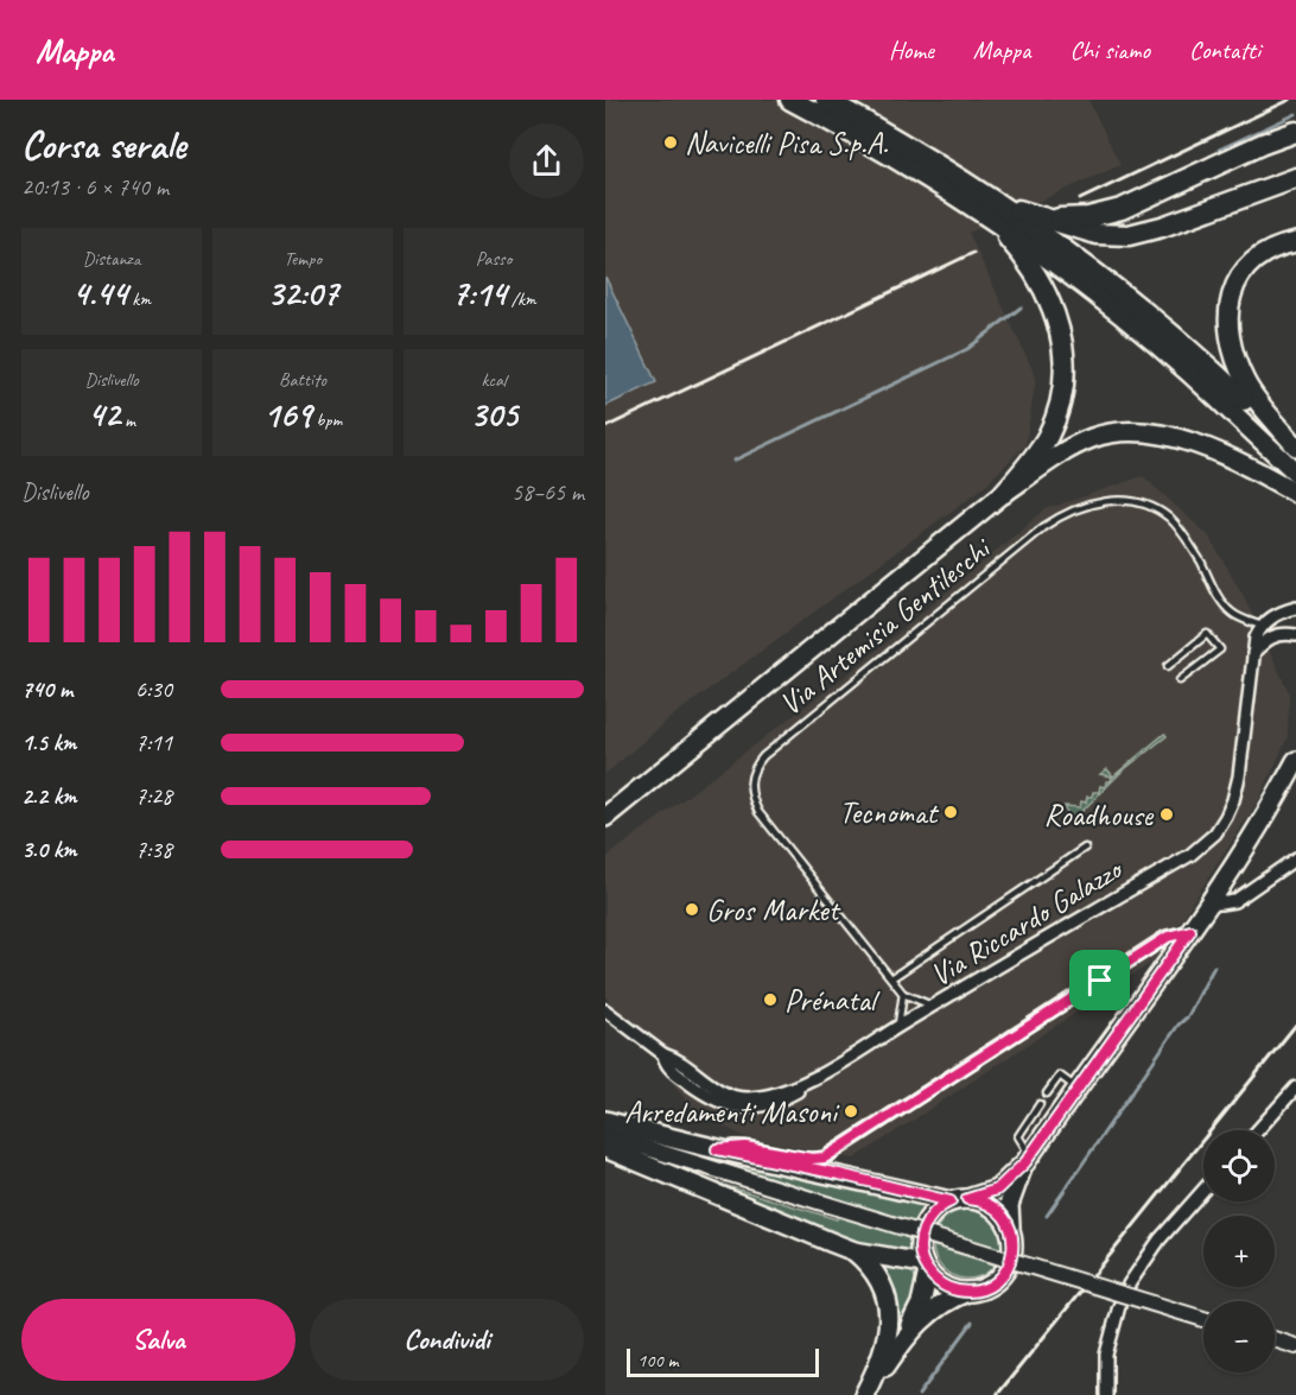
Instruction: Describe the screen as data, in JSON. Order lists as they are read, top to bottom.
{
  "streets": {
    "street": ["Via Riccardo Galazzo"],
    "lane": ["Via Artemisia Gentileschi"]
  },
  "crossings": [
    ["Via Artemisia Gentileschi", "Via Riccardo Galazzo"]
  ],
  "places": [
    "Navicelli Pisa S.p.A.",
    "Tecnomat",
    "Roadhouse",
    "Gros Market",
    "Prénatal",
    "Arredamenti Masoni"
  ],
  "scale_bar": "100 m",
  "page": {
    "header": "Mappa",
    "nav": [
      "Home",
      "Mappa",
      "Chi siamo",
      "Contatti"
    ],
    "heading": ["Corsa serale", "20:13 · 6 × 740 m"],
    "stats": [
      ["Distanza", "4.44 km"],
      ["Tempo", "32:07"],
      ["Passo", "7:14 /km"],
      ["Dislivello", "42 m"],
      ["Battito", "169 bpm"],
      ["kcal", "305"]
    ],
    "chart": ["Dislivello", "58–65 m"],
    "list": [
      {
        "name": "740 m",
        "note": "6:30"
      },
      {
        "name": "1.5 km",
        "note": "7:11"
      },
      {
        "name": "2.2 km",
        "note": "7:28"
      },
      {
        "name": "3.0 km",
        "note": "7:38"
      }
    ],
    "map_buttons": ["+", "−"],
    "buttons": ["Salva", "Condividi"],
    "scale": "100 m"
  }
}
